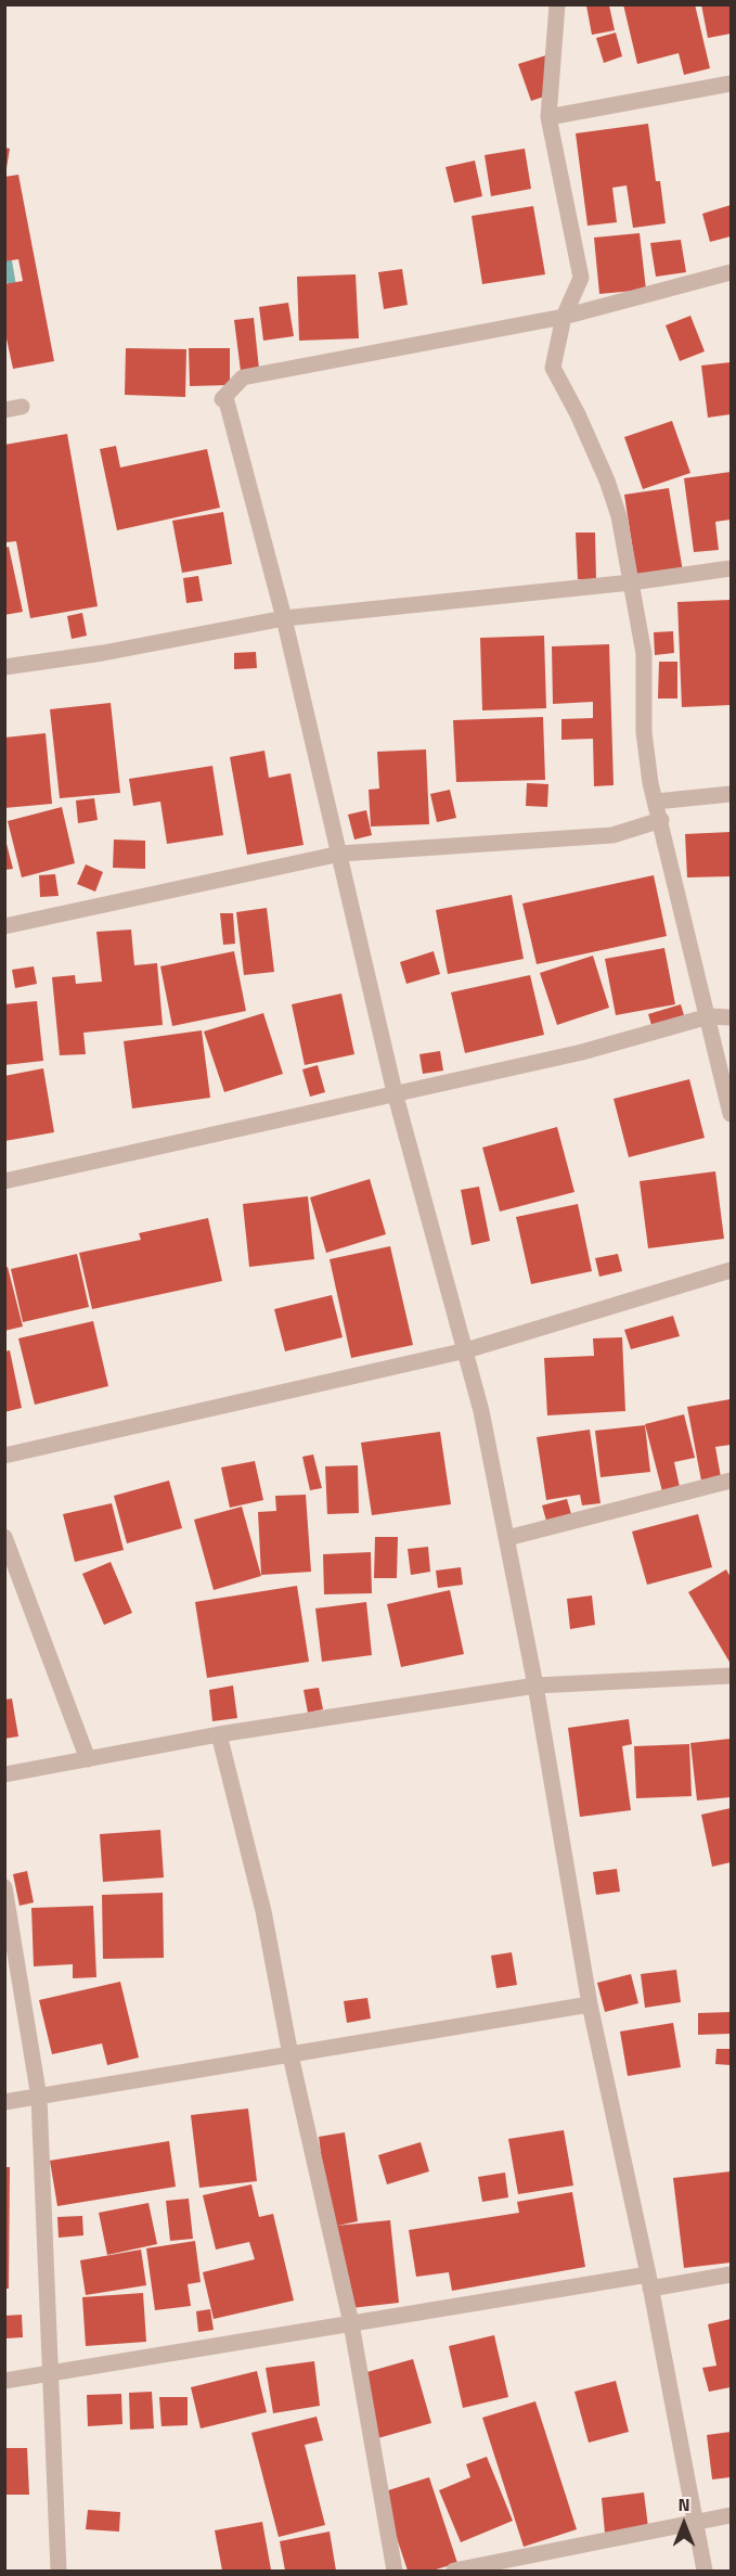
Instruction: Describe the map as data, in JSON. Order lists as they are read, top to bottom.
{
  "north": "top"
}
